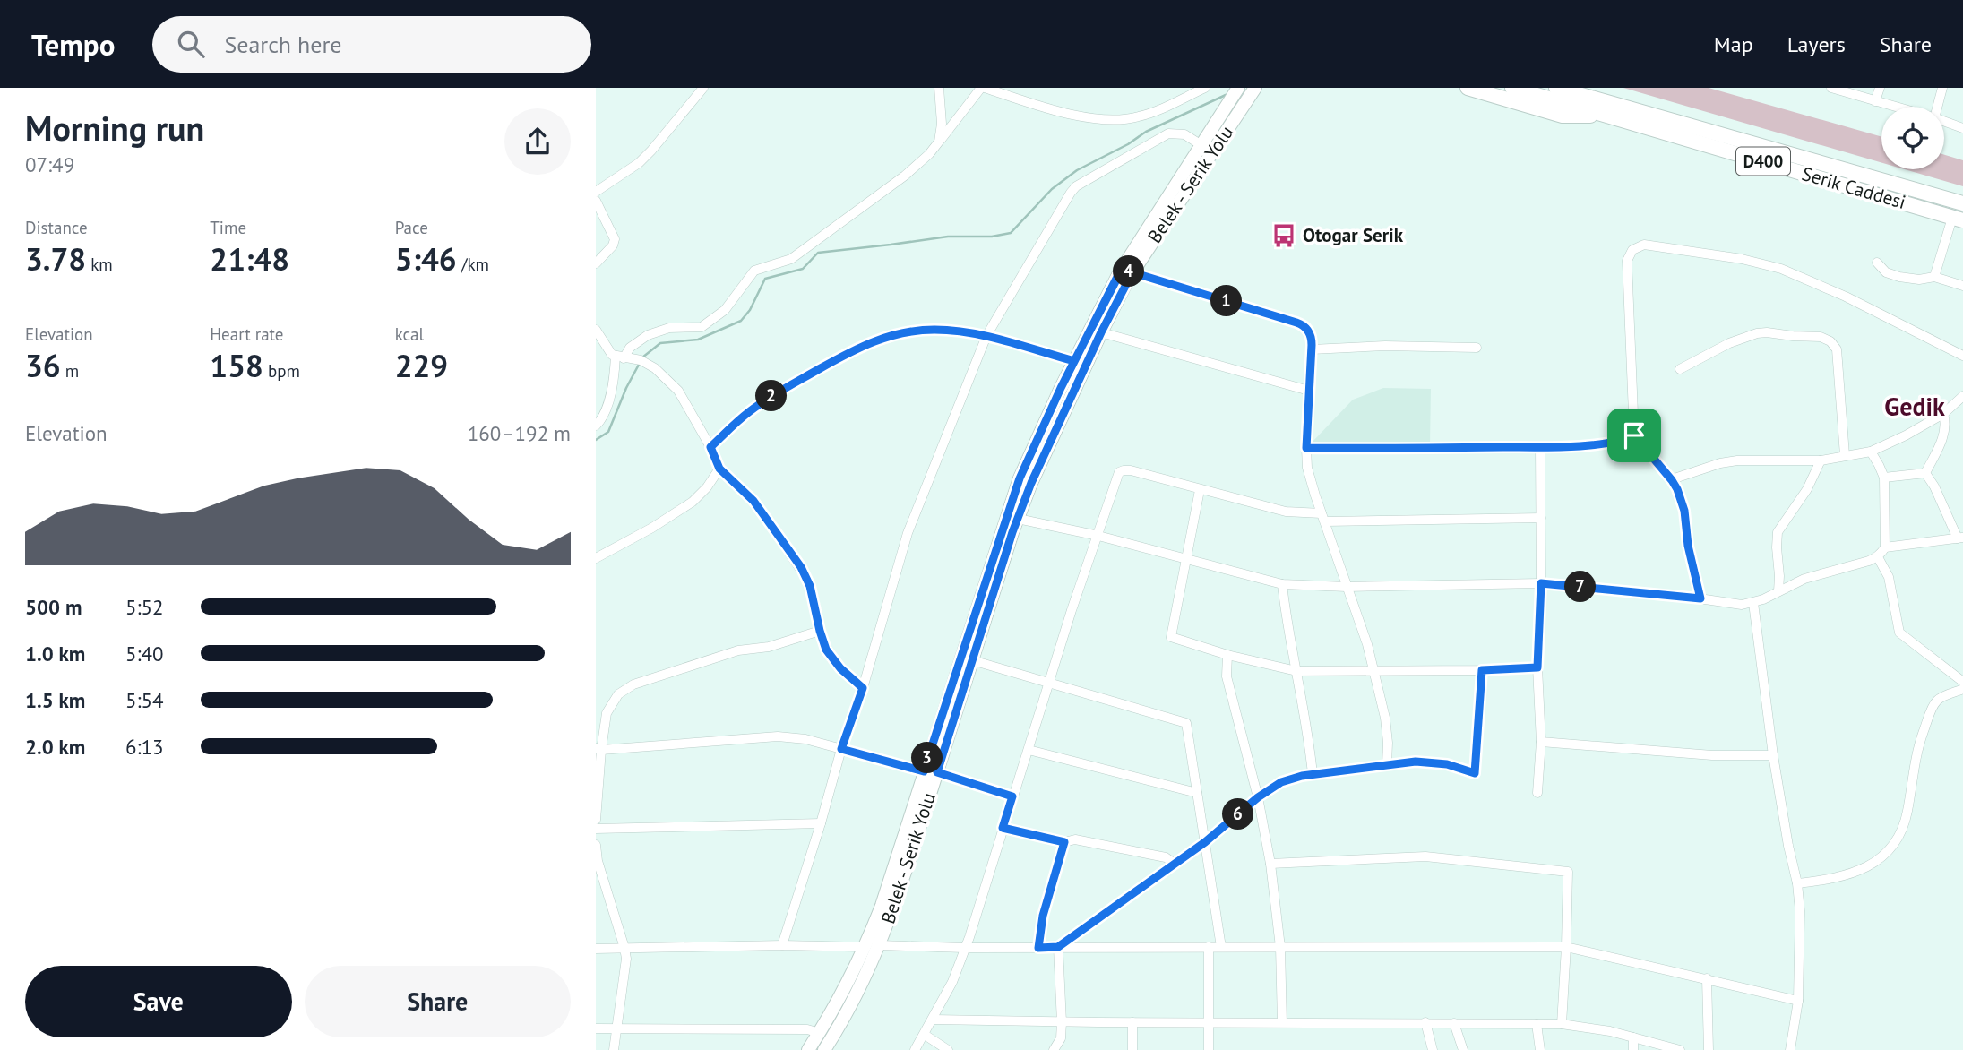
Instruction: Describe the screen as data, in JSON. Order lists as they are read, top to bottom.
{
  "streets": {
    "highway": ["D400", "Serik Caddesi"],
    "main road": ["Belek - Serik Yolu"]
  },
  "crossings": [
    ["D400", "Serik Caddesi"]
  ],
  "districts": ["Gedik"],
  "places": {
    "bus stop": ["Otogar Serik"]
  },
  "page": {
    "header": "Tempo",
    "search": "Search here",
    "nav": ["Map", "Layers", "Share"],
    "heading": ["Morning run", "07:49"],
    "stats": [
      ["Distance", "3.78 km"],
      ["Time", "21:48"],
      ["Pace", "5:46 /km"],
      ["Elevation", "36 m"],
      ["Heart rate", "158 bpm"],
      ["kcal", "229"]
    ],
    "pins": [
      "4",
      "1",
      "2",
      "7",
      "3",
      "6"
    ],
    "chart": ["Elevation", "160–192 m"],
    "list": [
      {
        "name": "500 m",
        "note": "5:52"
      },
      {
        "name": "1.0 km",
        "note": "5:40"
      },
      {
        "name": "1.5 km",
        "note": "5:54"
      },
      {
        "name": "2.0 km",
        "note": "6:13"
      }
    ],
    "buttons": ["Save", "Share"]
  }
}
